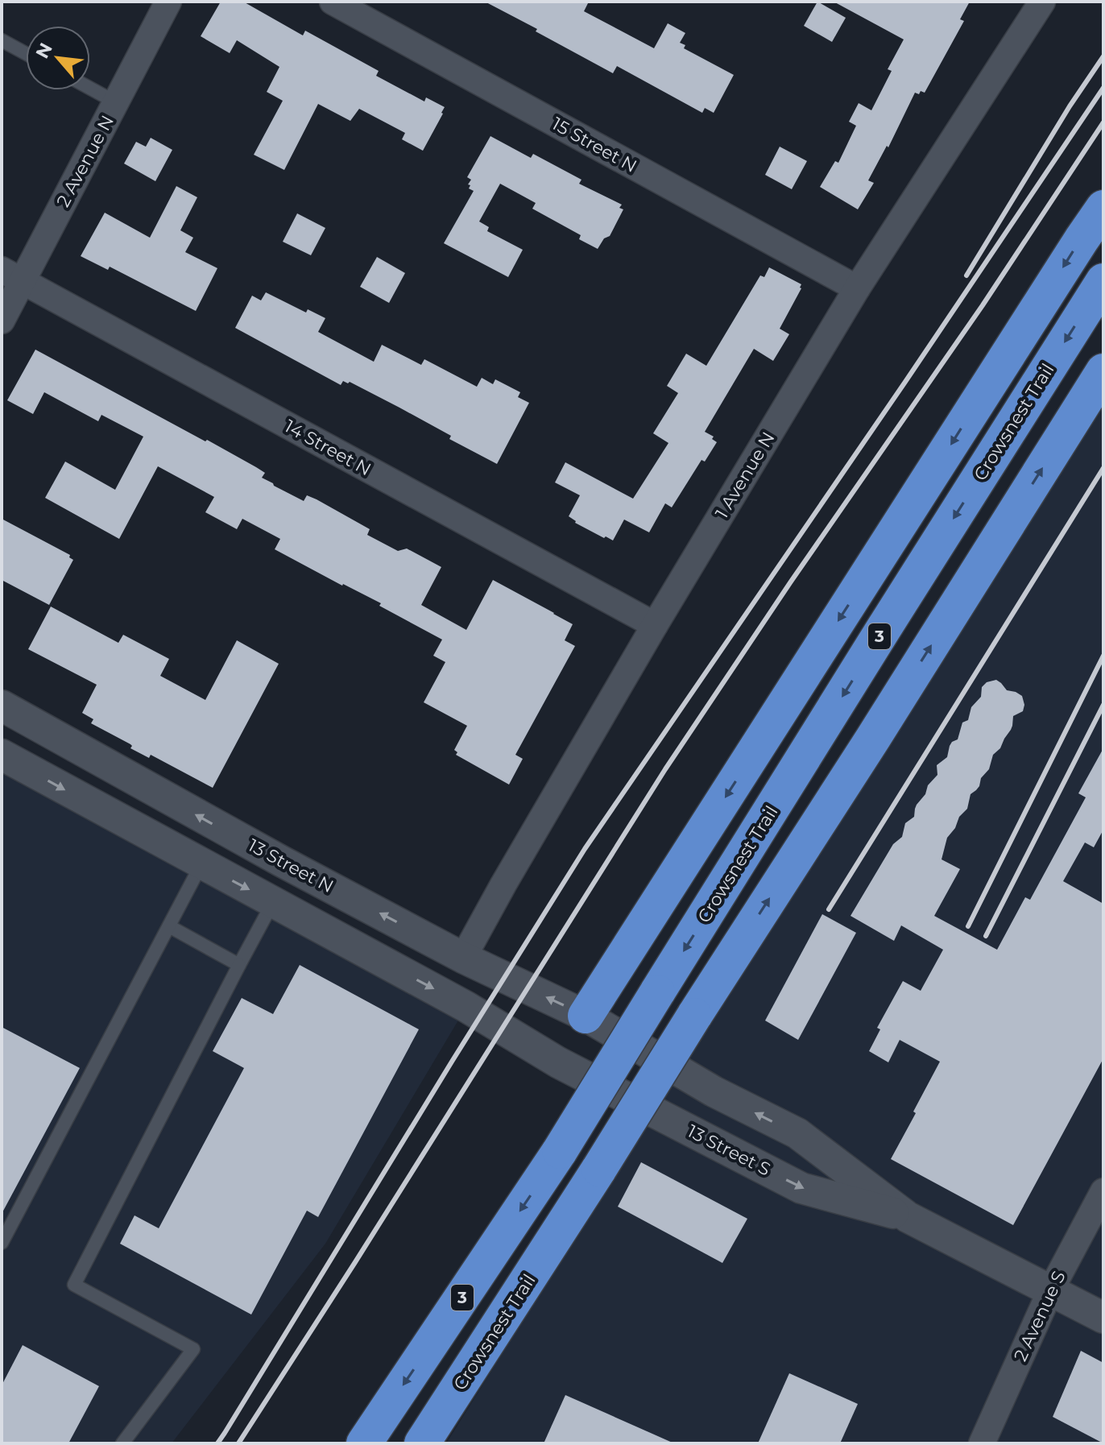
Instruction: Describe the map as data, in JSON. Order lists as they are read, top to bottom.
{
  "streets": {
    "highway": ["Crowsnest Trail", "3"],
    "street": [
      "15 Street N",
      "2 Avenue N",
      "14 Street N",
      "1 Avenue N",
      "13 Street N",
      "13 Street S",
      "2 Avenue S"
    ]
  },
  "crossings": [
    ["15 Street N", "1 Avenue N"],
    ["2 Avenue N", "14 Street N"],
    ["14 Street N", "1 Avenue N"],
    ["1 Avenue N", "13 Street N"],
    ["13 Street N", "13 Street S"],
    ["13 Street S", "2 Avenue S"]
  ],
  "north": "top left"
}
